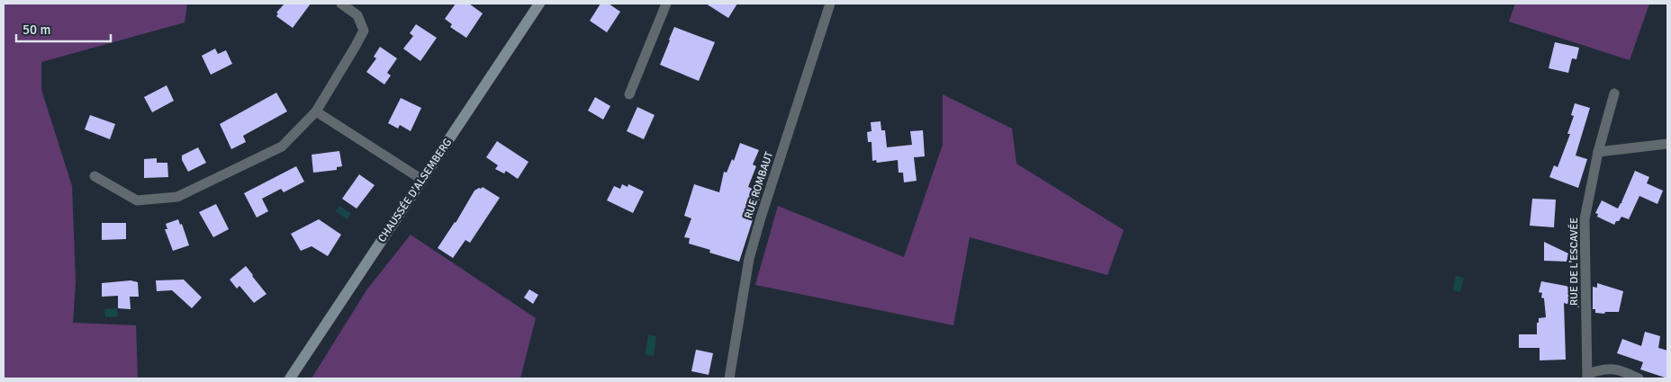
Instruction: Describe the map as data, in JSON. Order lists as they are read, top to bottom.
{
  "streets": {
    "main road": ["CHAUSSÉE D'ALSEMBERG"],
    "street": ["RUE ROMBAUT", "RUE DE L'ESCAVÉE"]
  },
  "scale_bar": "50 m"
}
